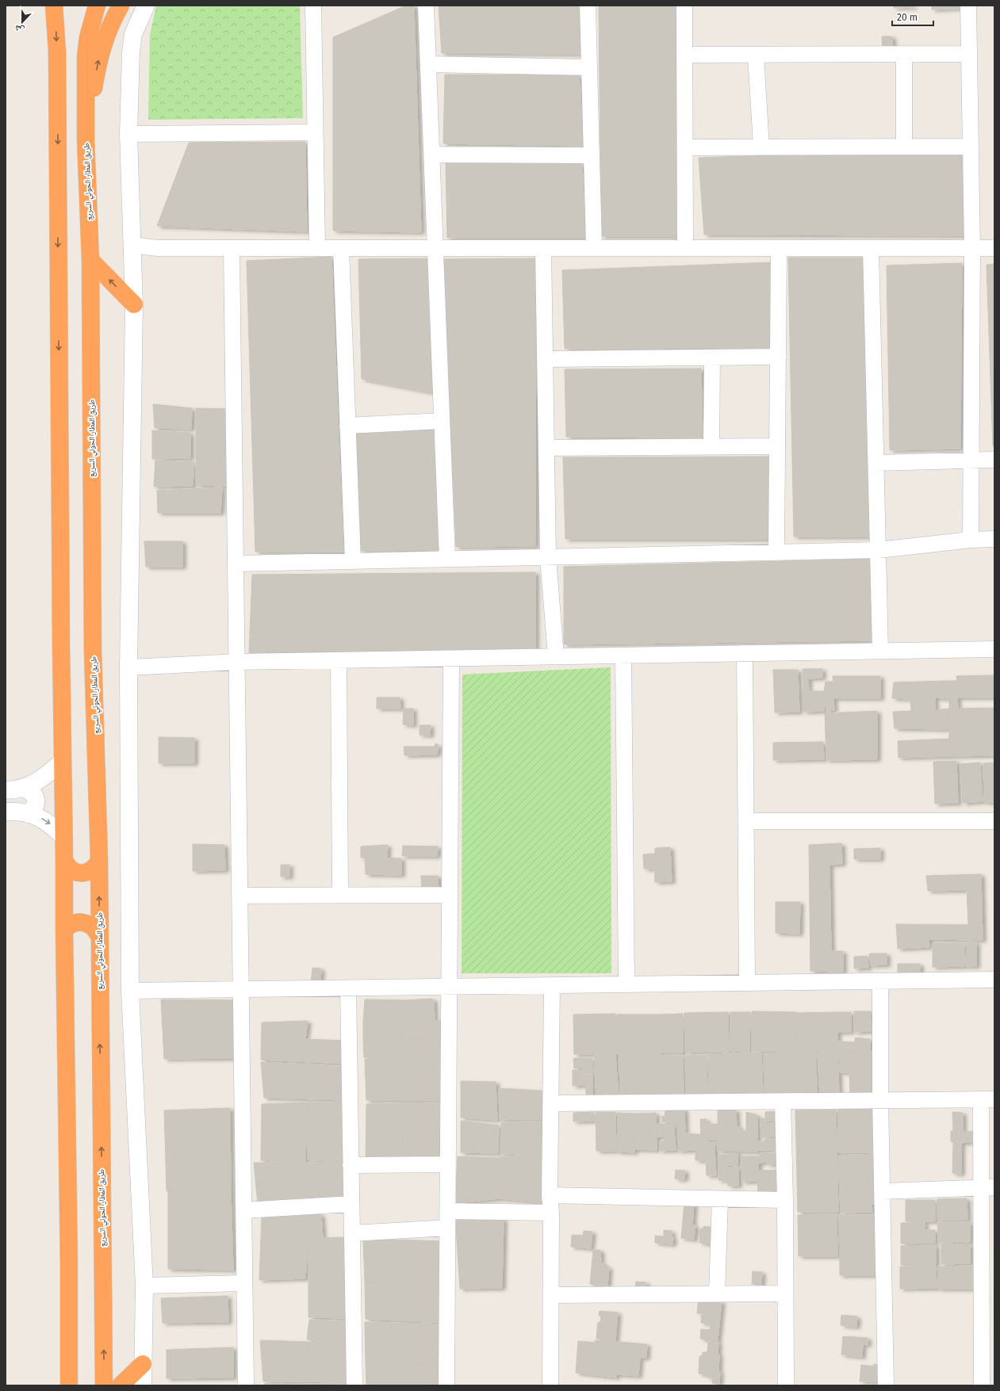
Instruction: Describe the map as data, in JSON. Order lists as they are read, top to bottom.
{
  "streets": {
    "highway": ["طريق المطار الحولي السريع"]
  },
  "scale_bar": "20 m",
  "north": "bottom"
}
